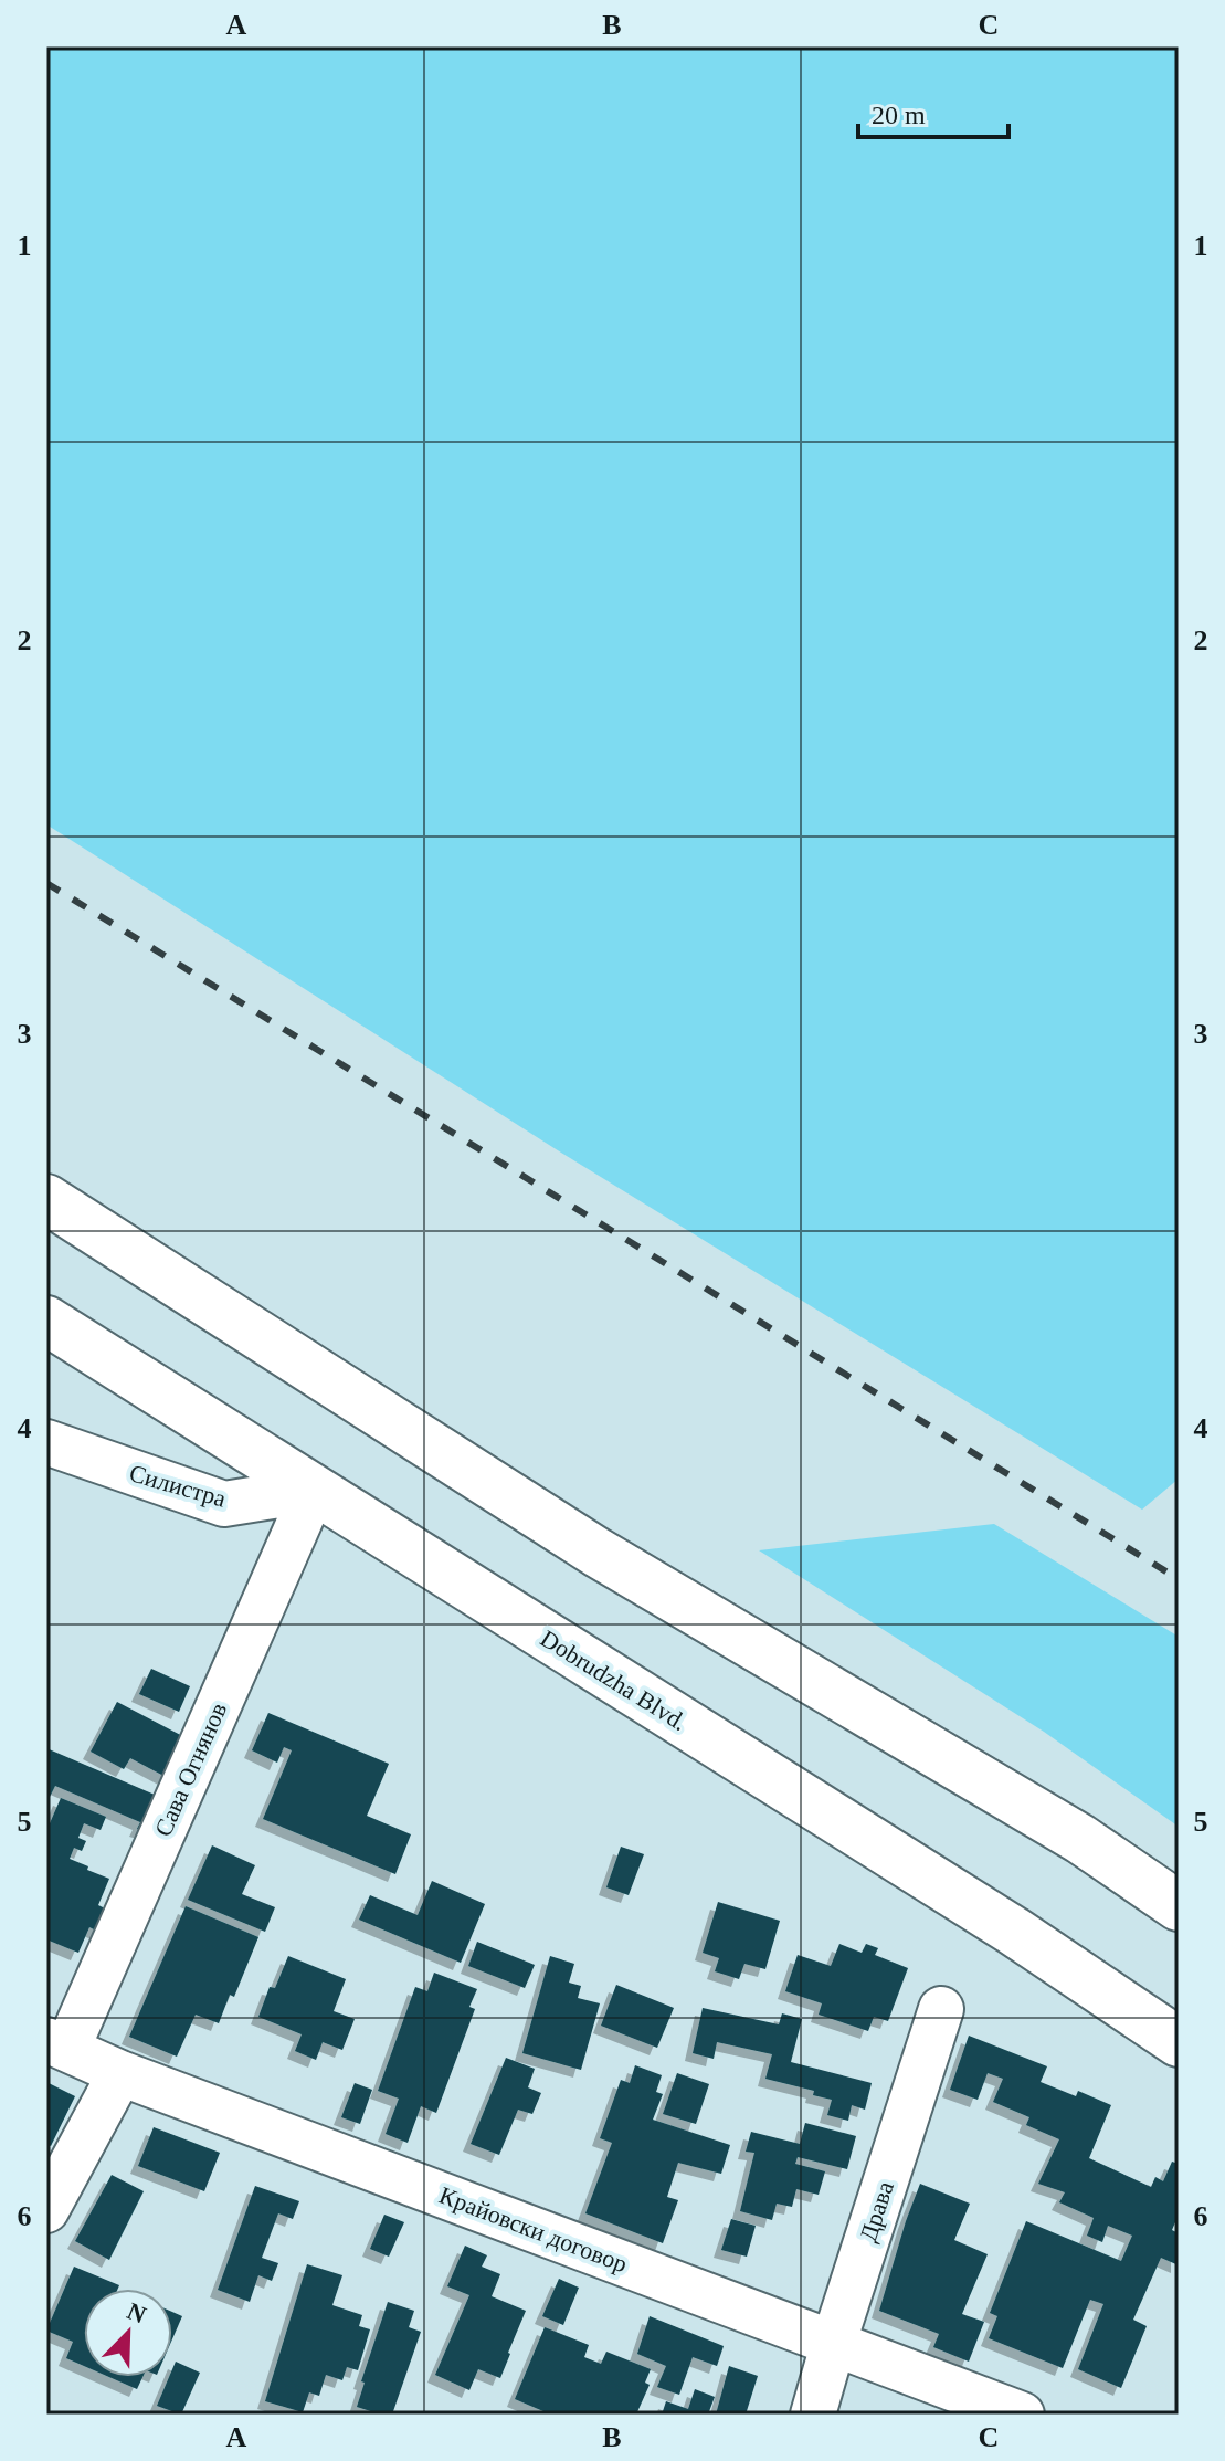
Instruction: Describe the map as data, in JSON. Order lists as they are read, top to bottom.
{
  "streets": {
    "main road": ["Dobrudzha Blvd."],
    "street": [
      "Силистра",
      "Сава Огнянов",
      "Драва",
      "Крайовски договор"
    ]
  },
  "crossings": [
    ["Силистра", "Dobrudzha Blvd."],
    ["Силистра", "Сава Огнянов"],
    ["Dobrudzha Blvd.", "Сава Огнянов"],
    ["Сава Огнянов", "Крайовски договор"],
    ["Драва", "Крайовски договор"]
  ],
  "scale_bar": "20 m",
  "north": "top right",
  "grid": {
    "columns": ["A", "B", "C"],
    "rows": [
      "1",
      "2",
      "3",
      "4",
      "5",
      "6"
    ]
  }
}
